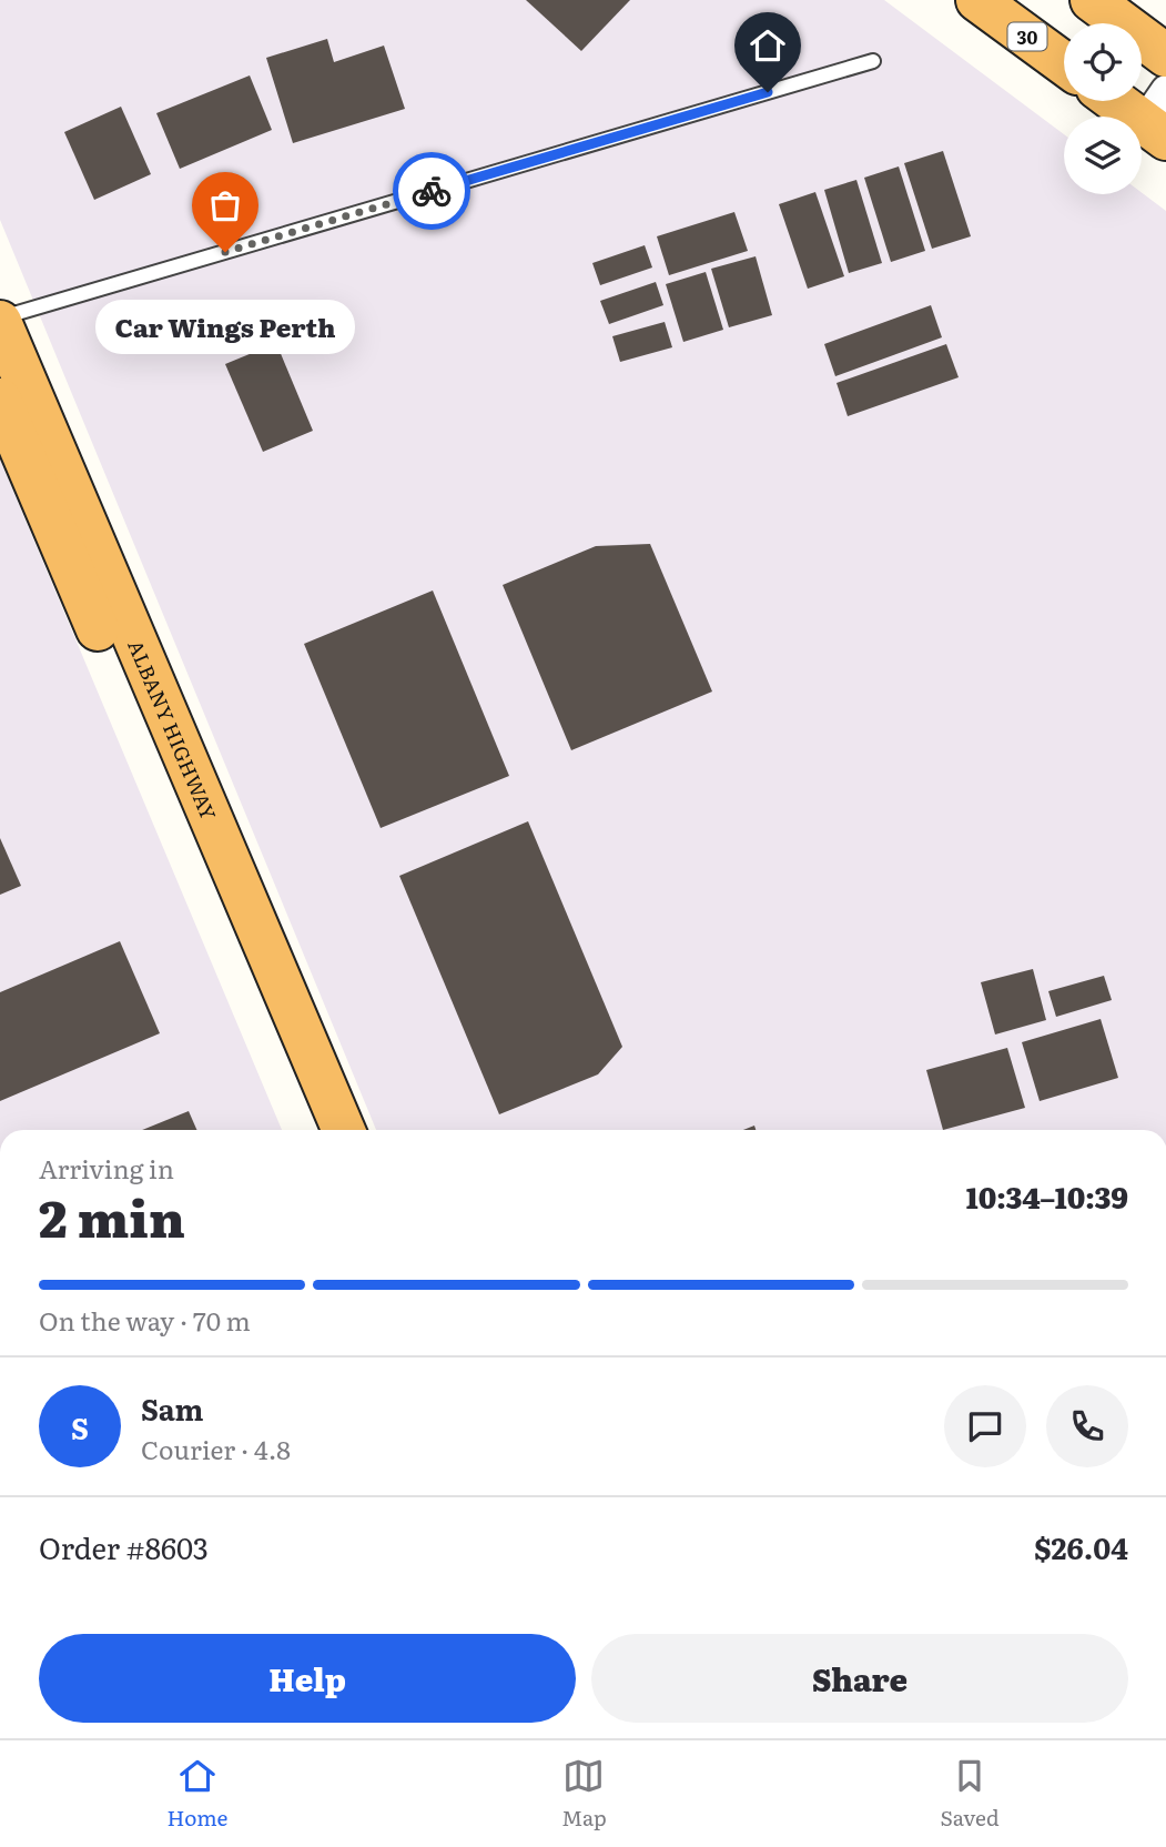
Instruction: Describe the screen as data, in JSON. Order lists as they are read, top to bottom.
{
  "streets": {
    "highway": ["30", "ALBANY HIGHWAY"]
  },
  "places": ["Car Wings Perth"],
  "page": {
    "bubble": "Car Wings Perth",
    "heading": ["2 min", "Arriving in", "10:34–10:39"],
    "panel": [
      "Sam",
      "Courier · 4.8",
      "Order #8603",
      "$26.04"
    ],
    "bar": "On the way · 70 m",
    "round": "S",
    "buttons": ["Help", "Share"],
    "tabs": ["Home", "Map", "Saved"]
  }
}
